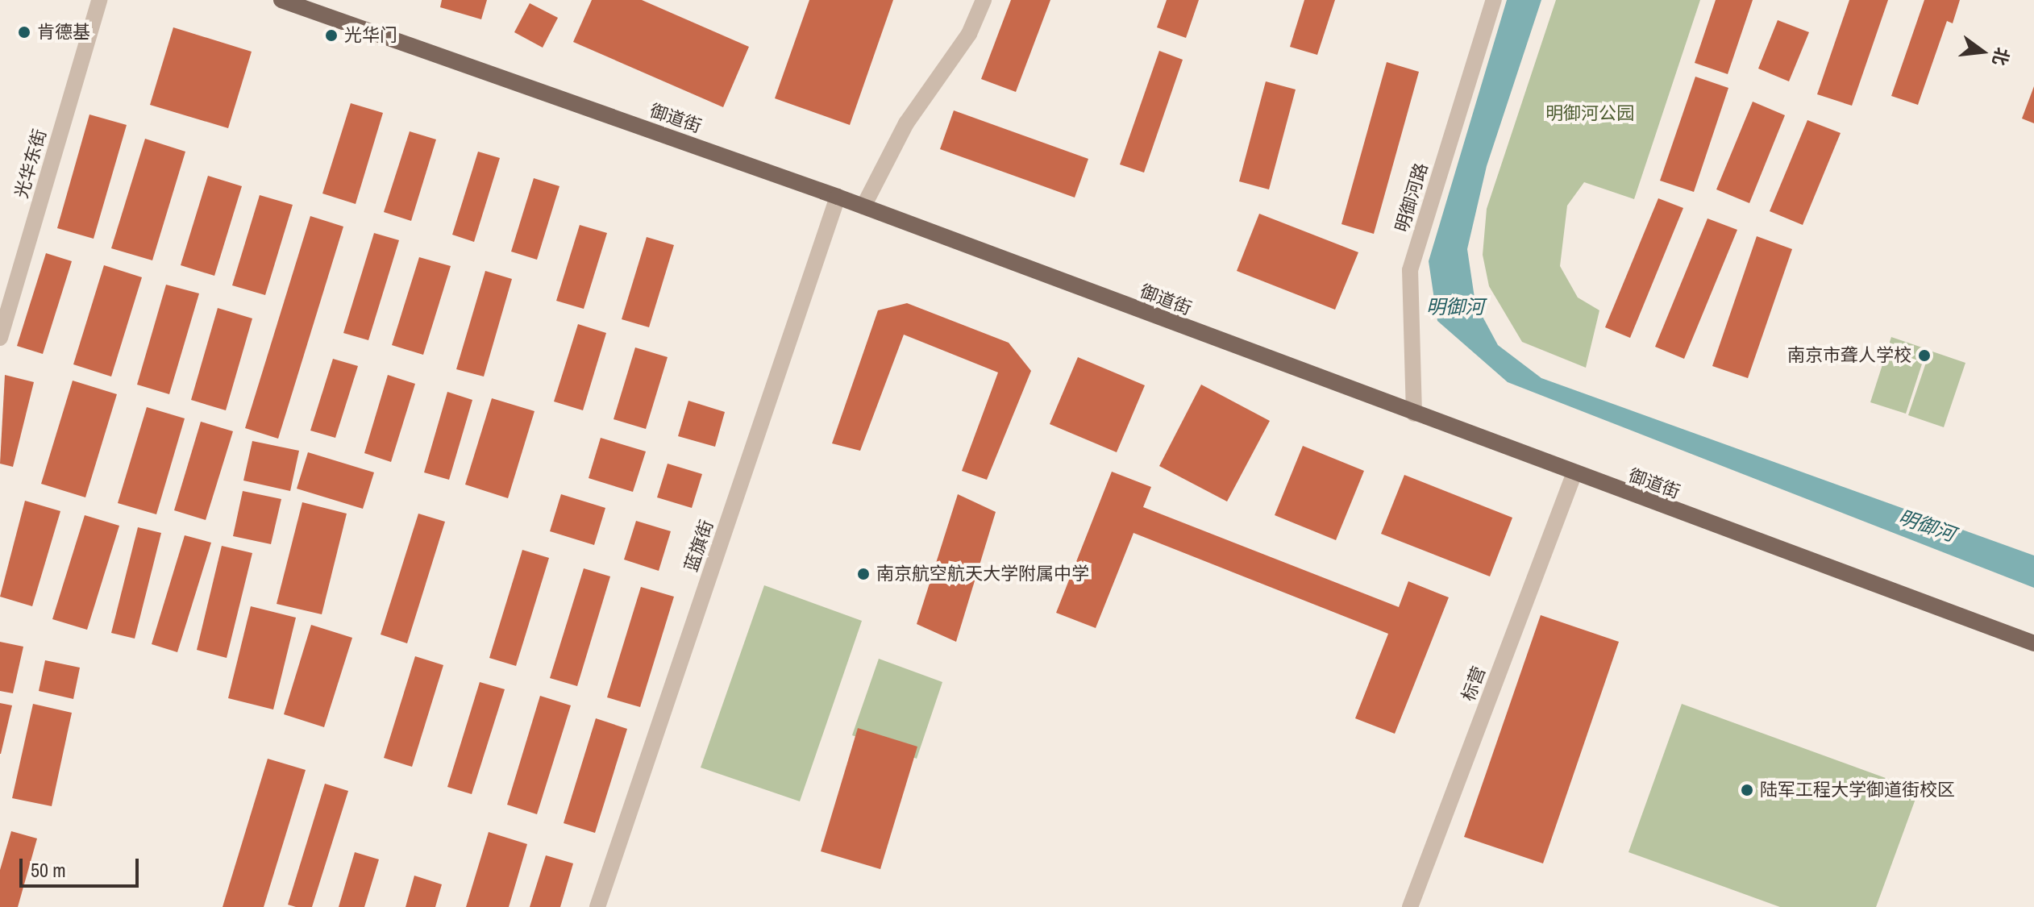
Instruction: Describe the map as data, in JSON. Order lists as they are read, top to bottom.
{
  "streets": {
    "main road": ["御道街"],
    "street": [
      "光华东街",
      "明御河路",
      "蓝旗街",
      "标营"
    ]
  },
  "crossings": [
    ["御道街", "明御河路"],
    ["御道街", "蓝旗街"],
    ["御道街", "标营"]
  ],
  "water": ["明御河"],
  "parks": ["明御河公园"],
  "places": [
    "肯德基",
    "光华门",
    "南京市聋人学校",
    "南京航空航天大学附属中学",
    "陆军工程大学御道街校区"
  ],
  "scale_bar": "50 m",
  "north": "right"
}
